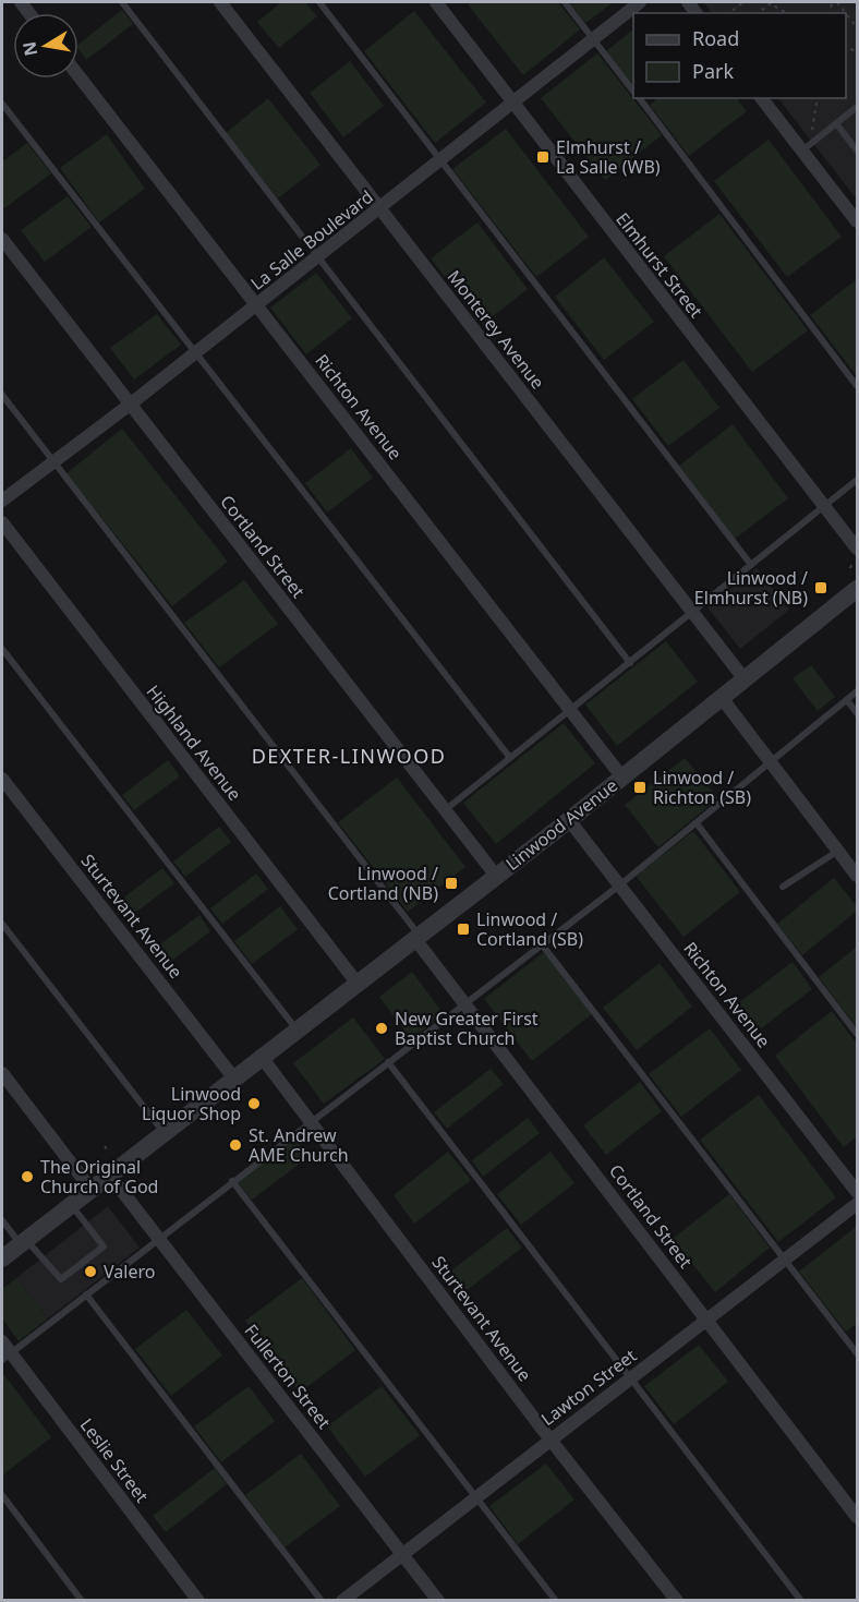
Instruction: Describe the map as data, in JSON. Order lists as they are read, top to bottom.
{
  "streets": {
    "street": [
      "La Salle Boulevard",
      "Elmhurst Street",
      "Monterey Avenue",
      "Richton Avenue",
      "Cortland Street",
      "Highland Avenue",
      "Linwood Avenue",
      "Sturtevant Avenue",
      "Fullerton Street",
      "Lawton Street",
      "Leslie Street"
    ]
  },
  "crossings": [
    ["La Salle Boulevard", "Elmhurst Street"],
    ["La Salle Boulevard", "Monterey Avenue"],
    ["La Salle Boulevard", "Richton Avenue"],
    ["La Salle Boulevard", "Cortland Street"],
    ["Monterey Avenue", "Linwood Avenue"],
    ["Richton Avenue", "Linwood Avenue"],
    ["Cortland Street", "Linwood Avenue"],
    ["Cortland Street", "Lawton Street"],
    ["Highland Avenue", "Linwood Avenue"],
    ["Linwood Avenue", "Sturtevant Avenue"],
    ["Sturtevant Avenue", "Lawton Street"],
    ["Fullerton Street", "Lawton Street"]
  ],
  "districts": ["DEXTER-LINWOOD"],
  "places": {
    "transit": [
      "Elmhurst / La Salle (WB)",
      "Linwood / Elmhurst (NB)",
      "Linwood / Richton (SB)",
      "Linwood / Cortland (NB)",
      "Linwood / Cortland (SB)"
    ],
    "other": [
      "New Greater First Baptist Church",
      "Linwood Liquor Shop",
      "St. Andrew AME Church",
      "The Original Church of God",
      "Valero"
    ]
  },
  "legend": ["Road", "Park"],
  "north": "left"
}
